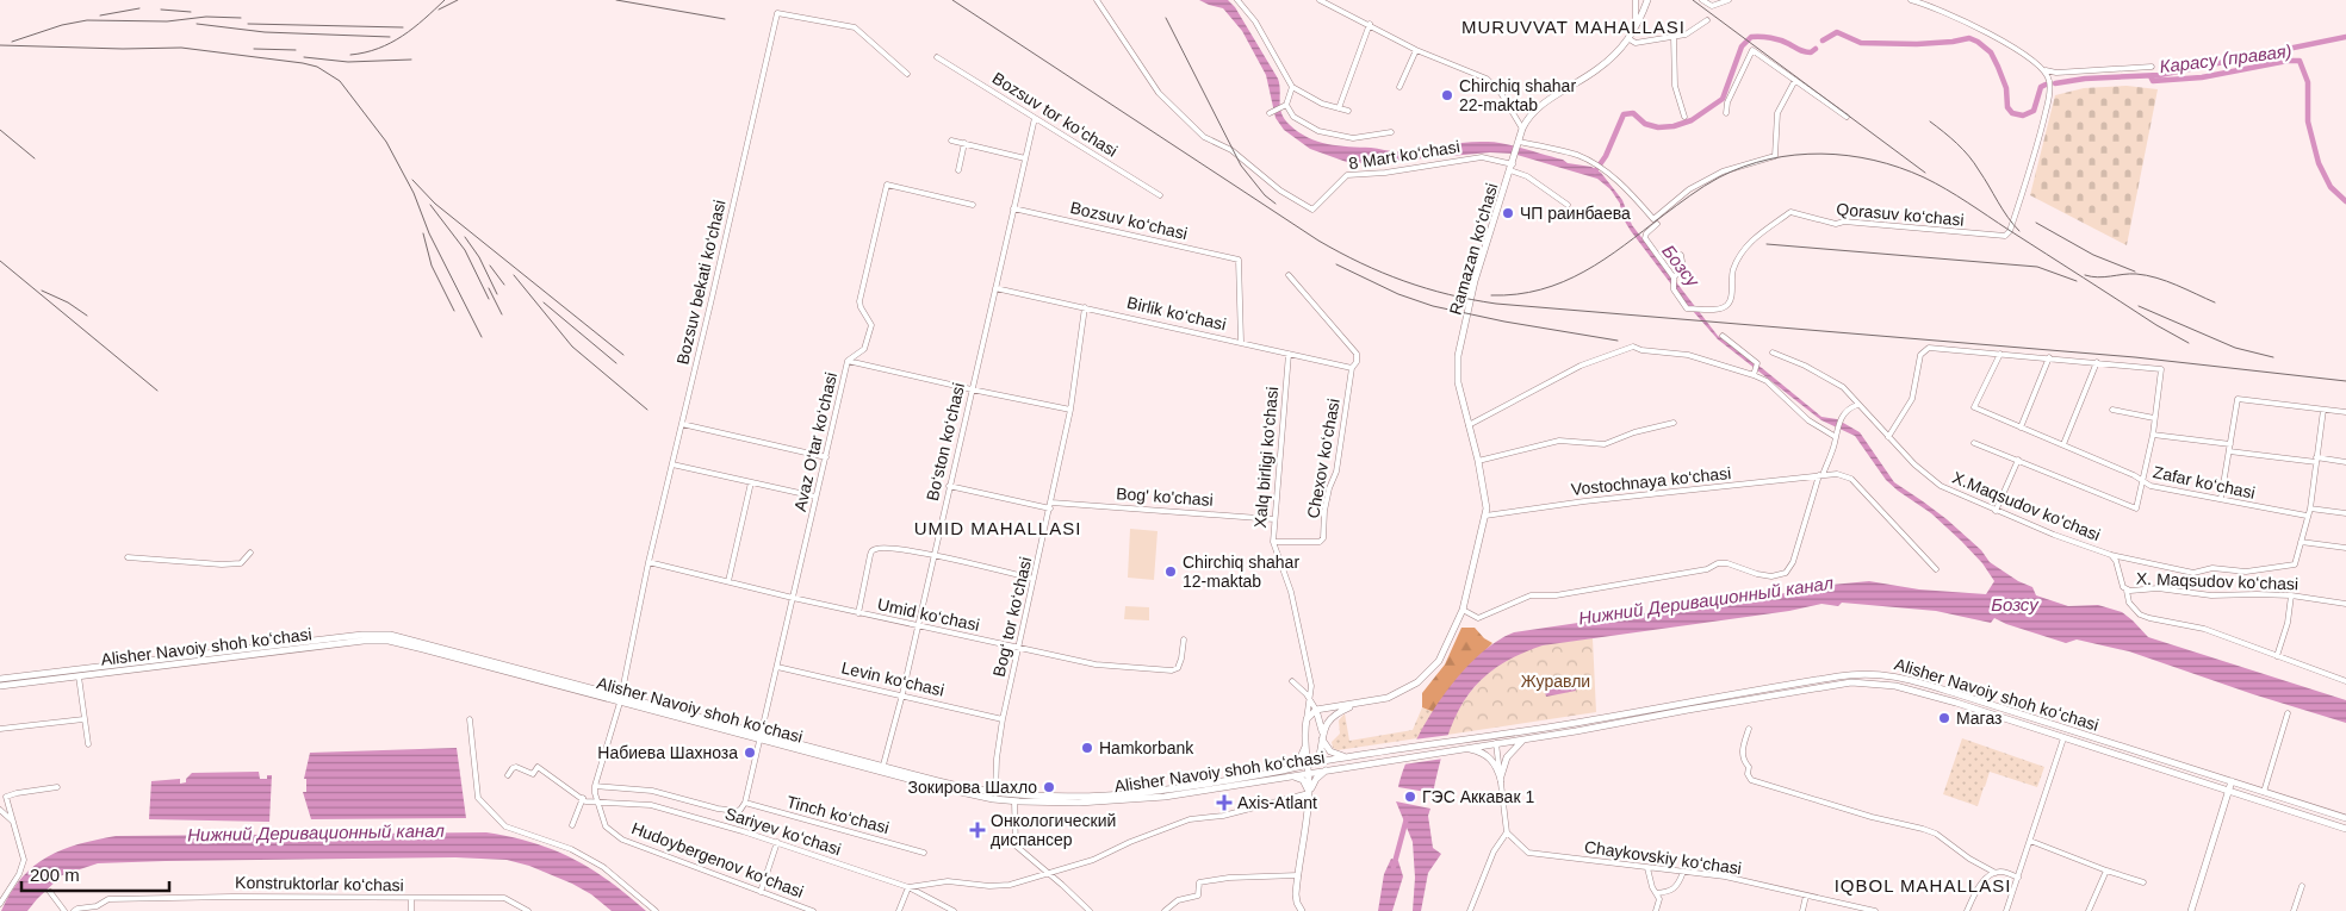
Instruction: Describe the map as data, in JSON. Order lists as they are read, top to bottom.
{
  "streets": {
    "main road": ["Ramazan ko‘chasi", "Alisher Navoiy shoh koʻchasi"],
    "street": [
      "Bozsuv tor ko‘chasi",
      "8 Mart ko‘chasi",
      "Qorasuv ko‘chasi",
      "Bozsuv ko‘chasi",
      "Bozsuv bekati ko‘chasi",
      "Birlik ko‘chasi",
      "Avaz O‘tar ko‘chasi",
      "Bo‘ston ko‘chasi",
      "Xalq birligi ko‘chasi",
      "Chexov ko‘chasi",
      "Vostochnaya ko‘chasi",
      "Zafar ko‘chasi",
      "Bog' ko'chasi",
      "X.Maqsudov ko‘chasi",
      "X. Maqsudov ko‘chasi",
      "Umid ko‘chasi",
      "Bog‘ tor ko‘chasi",
      "Levin ko‘chasi",
      "Tinch ko‘chasi",
      "Sariyev ko‘chasi",
      "Chaykovskiy ko‘chasi",
      "Hudoybergenov ko‘chasi",
      "Konstruktorlar ko‘chasi"
    ]
  },
  "crossings": [
    ["Bozsuv tor ko‘chasi", "Bo‘ston ko‘chasi"],
    ["8 Mart ko‘chasi", "Ramazan ko‘chasi"],
    ["Bozsuv ko‘chasi", "Birlik ko‘chasi"],
    ["Bozsuv ko‘chasi", "Bo‘ston ko‘chasi"],
    ["Ramazan ko‘chasi", "Vostochnaya ko‘chasi"],
    ["Bozsuv bekati ko‘chasi", "Umid ko‘chasi"],
    ["Bozsuv bekati ko‘chasi", "Alisher Navoiy shoh koʻchasi"],
    ["Birlik ko‘chasi", "Bo‘ston ko‘chasi"],
    ["Birlik ko‘chasi", "Xalq birligi ko‘chasi"],
    ["Birlik ko‘chasi", "Chexov ko‘chasi"],
    ["Birlik ko‘chasi", "Bog‘ tor ko‘chasi"],
    ["Avaz O‘tar ko‘chasi", "Umid ko‘chasi"],
    ["Avaz O‘tar ko‘chasi", "Alisher Navoiy shoh koʻchasi"],
    ["Avaz O‘tar ko‘chasi", "Levin ko‘chasi"],
    ["Bo‘ston ko‘chasi", "Umid ko‘chasi"],
    ["Bo‘ston ko‘chasi", "Alisher Navoiy shoh koʻchasi"],
    ["Bo‘ston ko‘chasi", "Levin ko‘chasi"],
    ["Xalq birligi ko‘chasi", "Chexov ko‘chasi"],
    ["Xalq birligi ko‘chasi", "Bog' ko'chasi"],
    ["Bog' ko'chasi", "Bog‘ tor ko‘chasi"],
    ["X.Maqsudov ko‘chasi", "X. Maqsudov ko‘chasi"],
    ["Umid ko‘chasi", "Bog‘ tor ko‘chasi"],
    ["Bog‘ tor ko‘chasi", "Alisher Navoiy shoh koʻchasi"],
    ["Bog‘ tor ko‘chasi", "Levin ko‘chasi"],
    ["Sariyev ko‘chasi", "Hudoybergenov ko‘chasi"]
  ],
  "districts": ["MURUVVAT MAHALLASI", "UMID MAHALLASI", "IQBOL MAHALLASI"],
  "water": ["Карасу (правая)", "Бозсу", "Нижний Деривационный канал"],
  "parks": ["Журавли"],
  "places": {
    "other": [
      "Chirchiq shahar 22-maktab",
      "ЧП раинбаева",
      "Chirchiq shahar 12-maktab",
      "Магаз",
      "Hamkorbank",
      "Набиева Шахноза",
      "Зокирова Шахло",
      "ГЭС Аккавак 1"
    ],
    "health": ["Axis-Atlant", "Онкологический диспансер"]
  },
  "scale_bar": "200 m"
}
